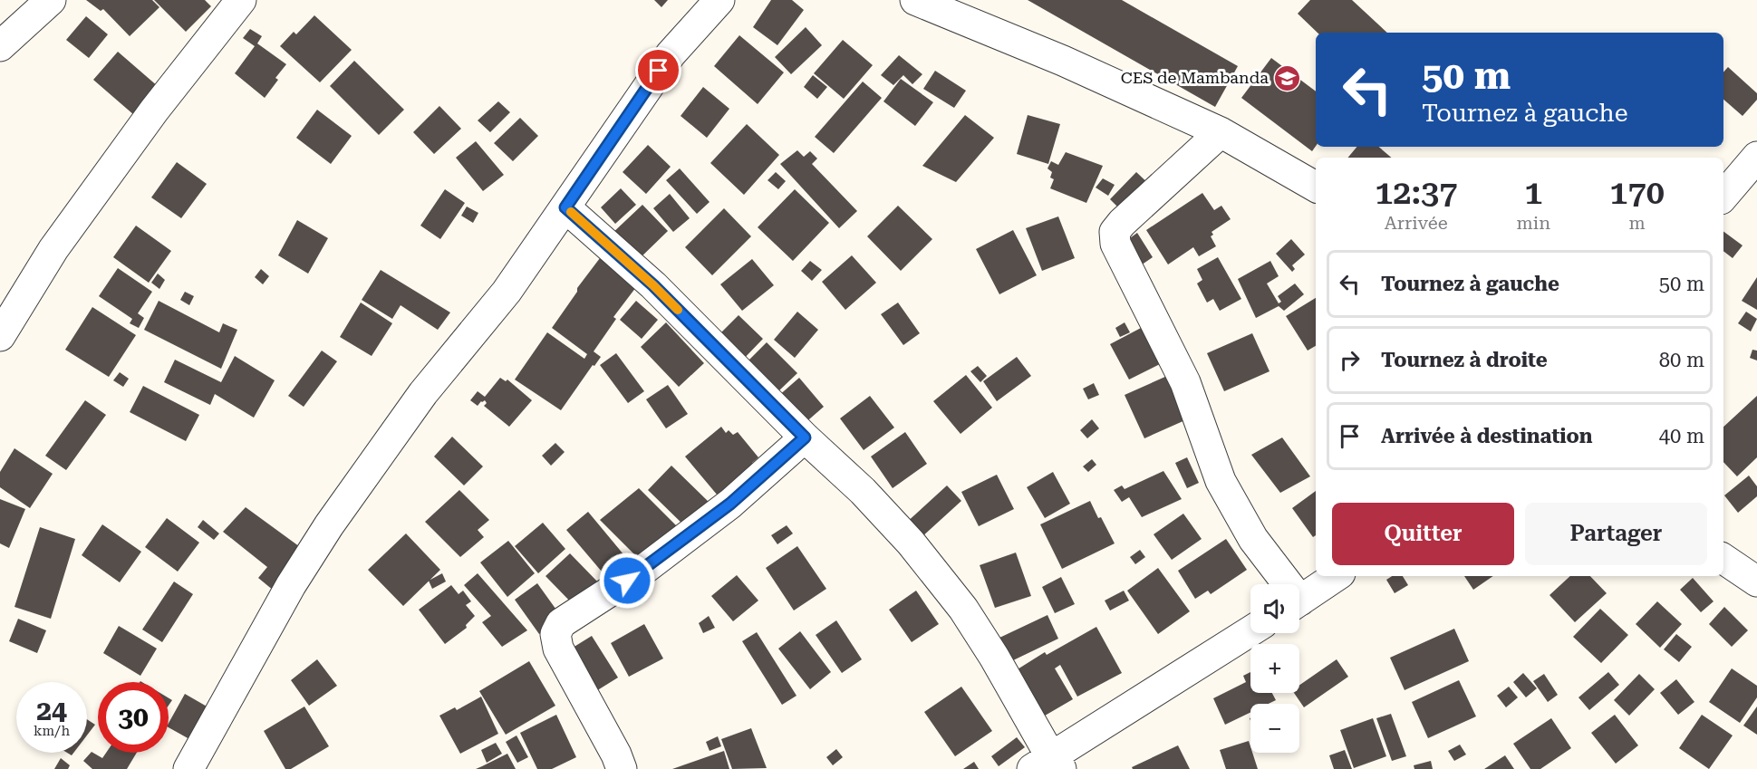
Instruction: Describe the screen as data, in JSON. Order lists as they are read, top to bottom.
{
  "places": {
    "school or university": ["CES de Mambanda"]
  },
  "page": {
    "turn": ["50 m", "Tournez à gauche"],
    "eta": [
      "12:37",
      "Arrivée",
      "1",
      "min",
      "170",
      "m"
    ],
    "list": [
      {
        "name": "Tournez à gauche",
        "value": "50 m"
      },
      {
        "name": "Tournez à droite",
        "value": "80 m"
      },
      {
        "name": "Arrivée à destination",
        "value": "40 m"
      }
    ],
    "buttons": ["Quitter", "Partager"],
    "map_buttons": ["+", "−"],
    "speed": "24 km/h",
    "limit": "30"
  }
}
